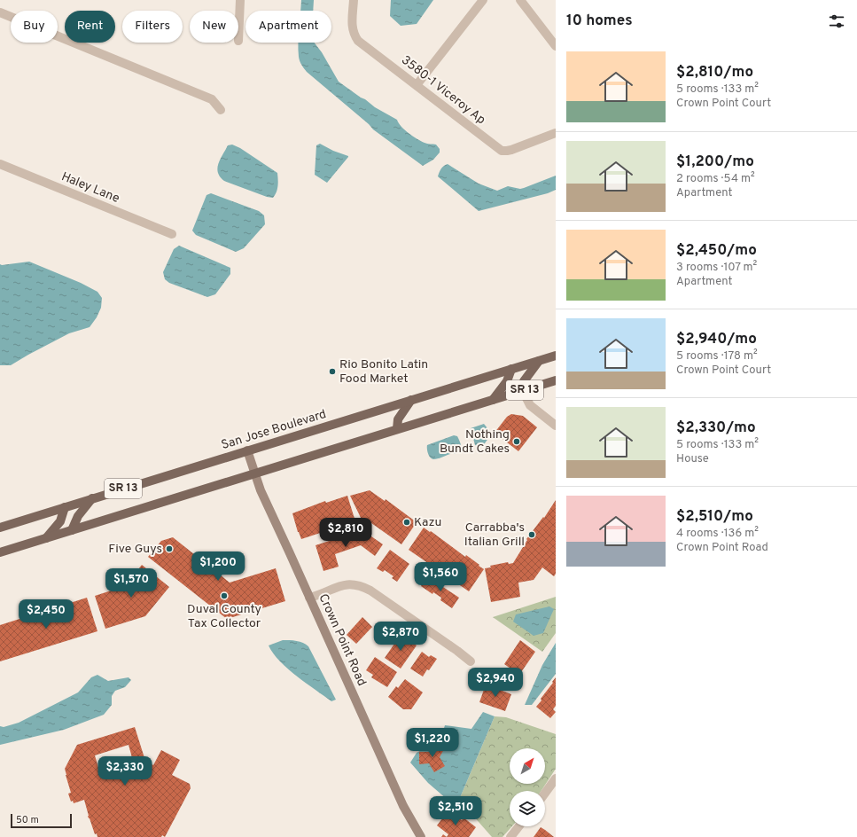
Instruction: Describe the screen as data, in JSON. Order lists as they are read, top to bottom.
{
  "streets": {
    "main road": ["SR 13", "San Jose Boulevard"],
    "street": ["3580-1 Viceroy Ap", "Haley Lane", "Crown Point Road"]
  },
  "crossings": [
    ["SR 13", "Crown Point Road"],
    ["San Jose Boulevard", "Crown Point Road"]
  ],
  "places": [
    "Rio Bonito Latin Food Market",
    "Nothing Bundt Cakes",
    "Kazu",
    "Carrabba's Italian Grill",
    "Five Guys",
    "Duval County Tax Collector"
  ],
  "scale_bar": "50 m",
  "north": "top right",
  "page": {
    "heading": "10 homes",
    "chip": [
      "Buy",
      "Rent",
      "Filters",
      "New",
      "Apartment"
    ],
    "list": [
      {
        "name": "$2,810/mo",
        "note": "5 rooms · 133 m² · Crown Point Court"
      },
      {
        "name": "$1,200/mo",
        "note": "2 rooms · 54 m² · Apartment"
      },
      {
        "name": "$2,450/mo",
        "note": "3 rooms · 107 m² · Apartment"
      },
      {
        "name": "$2,940/mo",
        "note": "5 rooms · 178 m² · Crown Point Court"
      },
      {
        "name": "$2,330/mo",
        "note": "5 rooms · 133 m² · House"
      },
      {
        "name": "$2,510/mo",
        "note": "4 rooms · 136 m² · Crown Point Road"
      }
    ],
    "price": [
      "$2,810",
      "$1,200",
      "$1,560",
      "$1,570",
      "$2,450",
      "$2,870",
      "$2,940",
      "$1,220",
      "$2,330",
      "$2,510"
    ],
    "scale": "50 m"
  }
}
